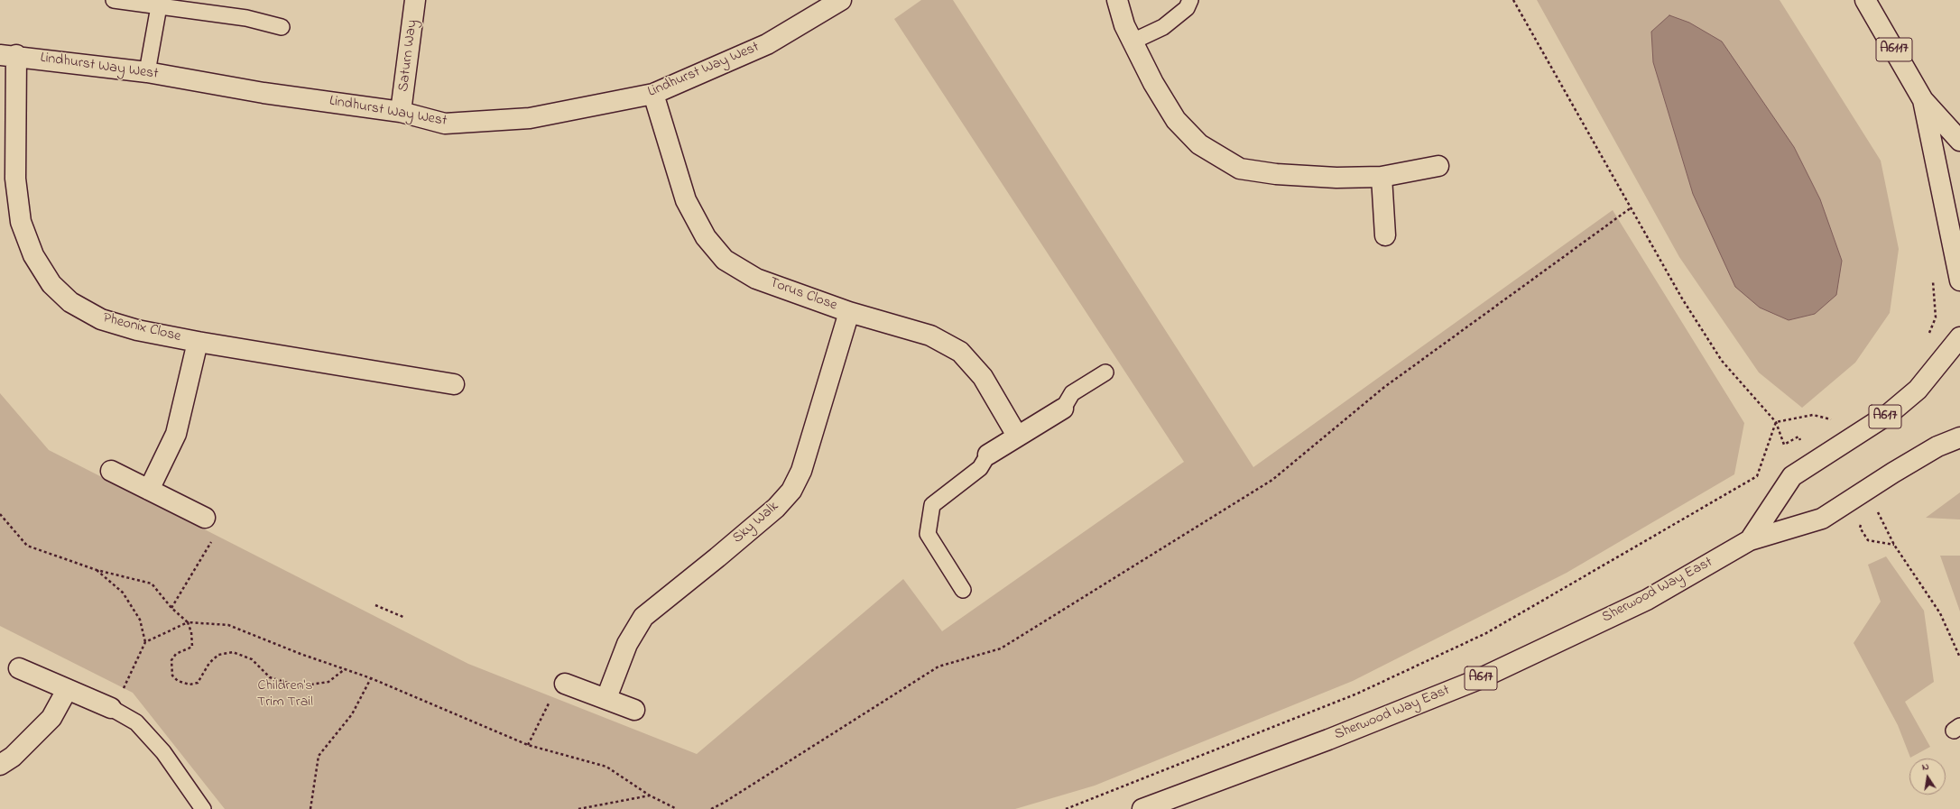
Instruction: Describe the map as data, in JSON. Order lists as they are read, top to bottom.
{
  "streets": {
    "main road": [
      "A6117",
      "Saturn Way",
      "Lindhurst Way West",
      "Torus Close",
      "Pheonix Close",
      "A617",
      "Sky Walk",
      "Sherwood Way East"
    ]
  },
  "crossings": [
    ["Saturn Way", "Lindhurst Way West"],
    ["Lindhurst Way West", "Torus Close"],
    ["Lindhurst Way West", "Pheonix Close"],
    ["Torus Close", "Sky Walk"]
  ],
  "parks": ["Children's Trim Trail"],
  "north": "top"
}
